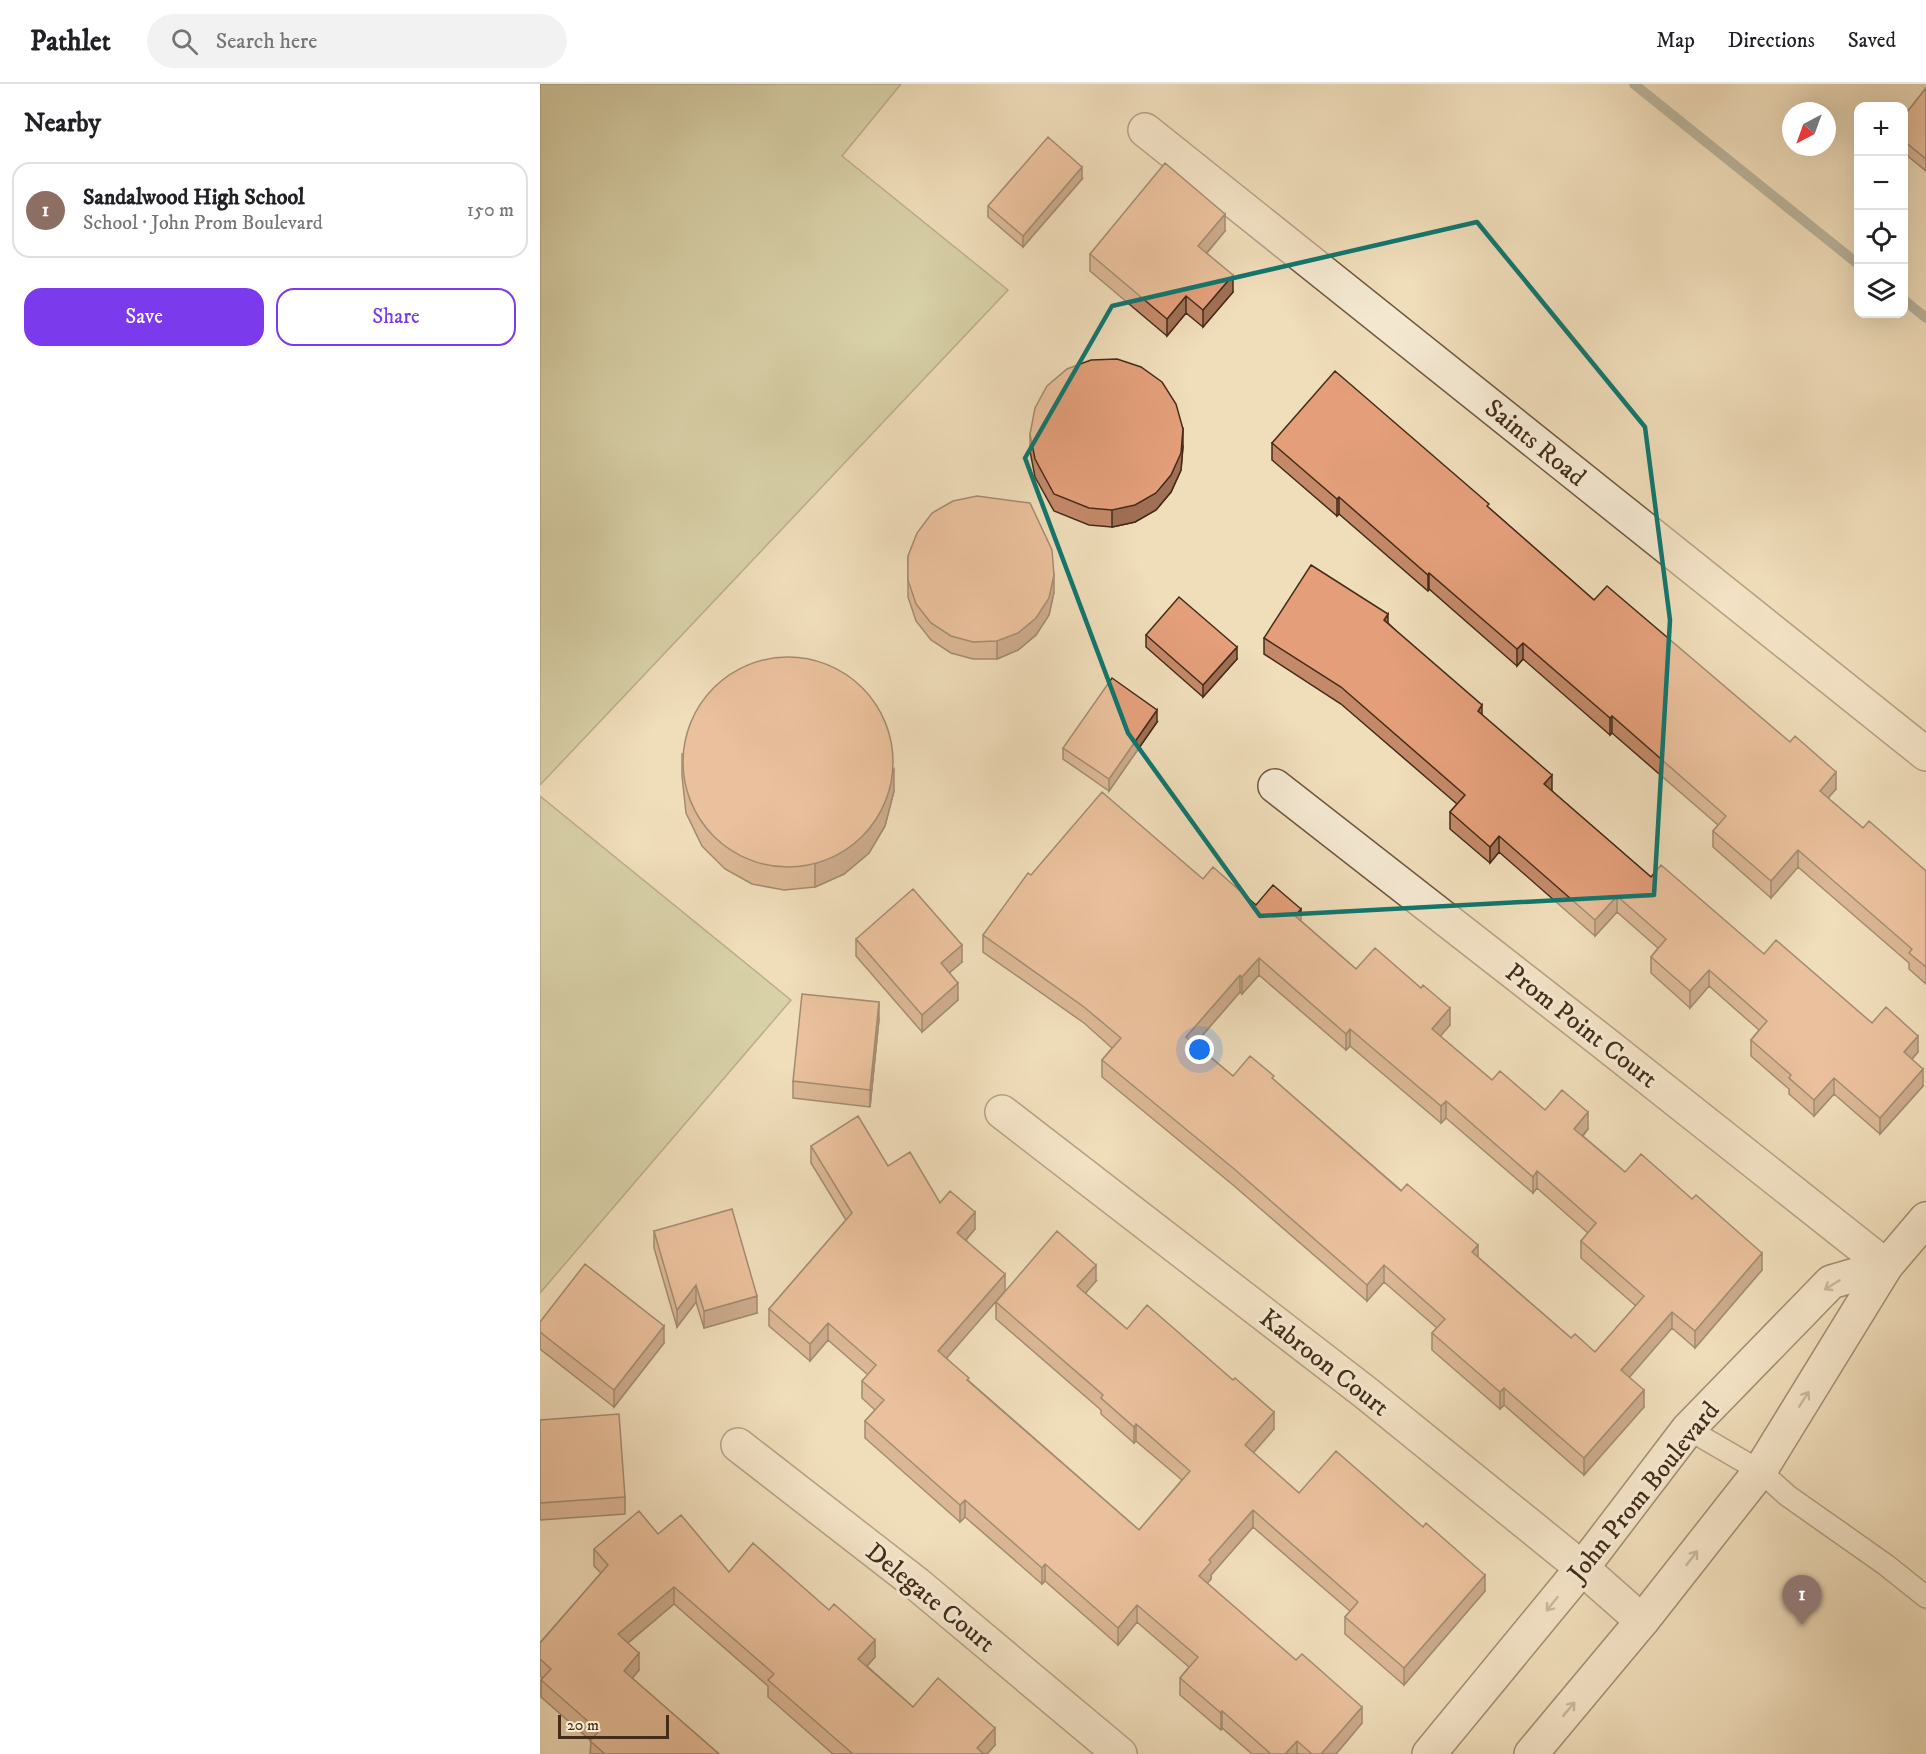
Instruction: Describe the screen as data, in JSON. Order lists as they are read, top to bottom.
{
  "streets": {
    "street": [
      "Saints Road",
      "Prom Point Court",
      "Kabroon Court",
      "John Prom Boulevard",
      "Delegate Court"
    ]
  },
  "crossings": [
    ["Prom Point Court", "John Prom Boulevard"],
    ["Kabroon Court", "John Prom Boulevard"]
  ],
  "scale_bar": "20 m",
  "north": "bottom left",
  "page": {
    "header": "Pathlet",
    "search": "Search here",
    "nav": ["Map", "Directions", "Saved"],
    "heading": "Nearby",
    "map_buttons": ["+", "−"],
    "list": [
      {
        "mark": "1",
        "name": "Sandalwood High School",
        "note": "School · John Prom Boulevard",
        "value": "150 m"
      }
    ],
    "buttons": ["Save", "Share"],
    "pins": "1",
    "scale": "20 m"
  }
}
